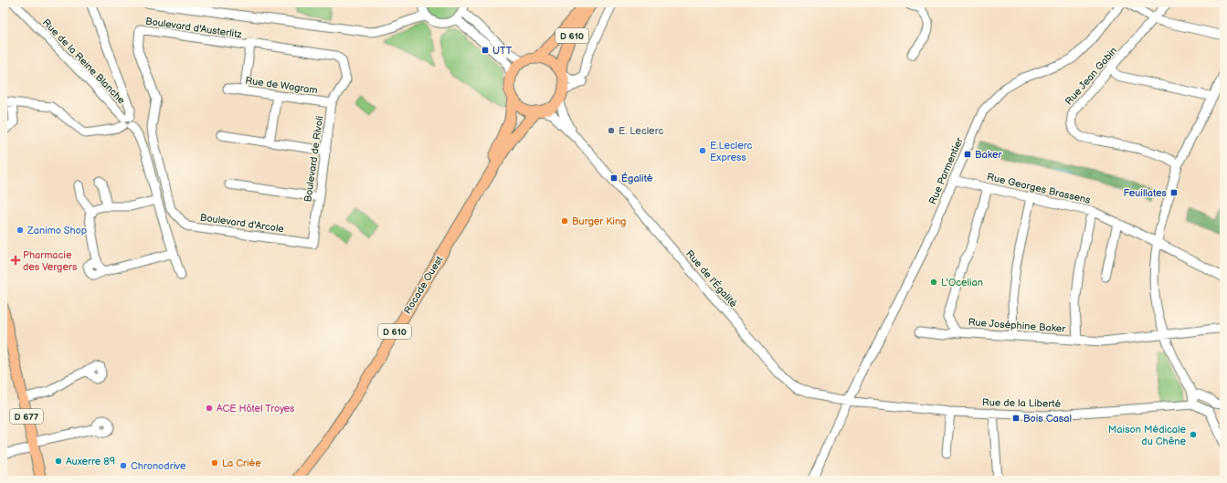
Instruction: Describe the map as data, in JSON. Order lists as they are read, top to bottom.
{
  "streets": {
    "main road": ["D 610", "Rocade Ouest", "D 677"],
    "street": [
      "Boulevard d'Austerlitz",
      "Rue de la Reine Blanche",
      "Rue Jean Gabin",
      "Rue de Wagram",
      "Boulevard de Rivoli",
      "Rue Parmentier",
      "Rue Georges Brassens",
      "Boulevard d'Arcole",
      "Rue de l'Égalité",
      "Rue Joséphine Baker",
      "Rue de la Liberté"
    ]
  },
  "crossings": [
    ["Boulevard d'Austerlitz", "Boulevard de Rivoli"],
    ["Boulevard d'Austerlitz", "Boulevard d'Arcole"],
    ["D 610", "Rocade Ouest"],
    ["Rue de Wagram", "Boulevard de Rivoli"],
    ["Boulevard de Rivoli", "Boulevard d'Arcole"],
    ["Rue Parmentier", "Rue Georges Brassens"],
    ["Rue Parmentier", "Rue de l'Égalité"],
    ["Rue Parmentier", "Rue de la Liberté"],
    ["Rue Georges Brassens", "Rue Joséphine Baker"],
    ["Rue de l'Égalité", "Rue de la Liberté"]
  ],
  "places": {
    "transit": [
      "UTT",
      "Baker",
      "Égalité",
      "Feuillates",
      "Bois Casal"
    ],
    "other": [
      "E. Leclerc",
      "E.Leclerc Express",
      "Burger King",
      "Zanimo Shop",
      "L'Ocelian",
      "ACE Hôtel Troyes",
      "Maison Médicale du Chêne",
      "Auxerre 89",
      "La Criée",
      "Chronodrive"
    ],
    "health": ["Pharmacie des Vergers"]
  }
}
